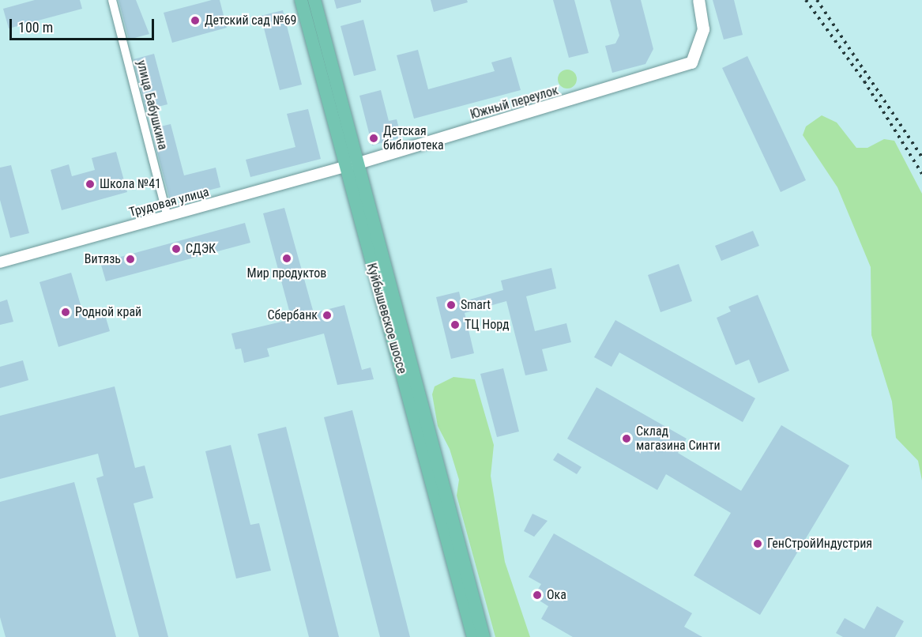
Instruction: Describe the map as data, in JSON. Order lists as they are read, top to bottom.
{
  "streets": {
    "main road": ["Южный переулок", "Куйбышевское шоссе"],
    "street": ["улица Бабушкина", "Трудовая улица"]
  },
  "crossings": [
    ["Южный переулок", "Трудовая улица"],
    ["Южный переулок", "Куйбышевское шоссе"],
    ["улица Бабушкина", "Трудовая улица"],
    ["Трудовая улица", "Куйбышевское шоссе"]
  ],
  "places": [
    "Детский сад №69",
    "Детская библиотека",
    "Школа №41",
    "СДЭК",
    "Мир продуктов",
    "Витязь",
    "Smart",
    "Родной край",
    "Сбербанк",
    "ТЦ Норд",
    "Склад магазина Синти",
    "ГенСтройИндустрия",
    "Ока"
  ],
  "scale_bar": "100 m"
}
